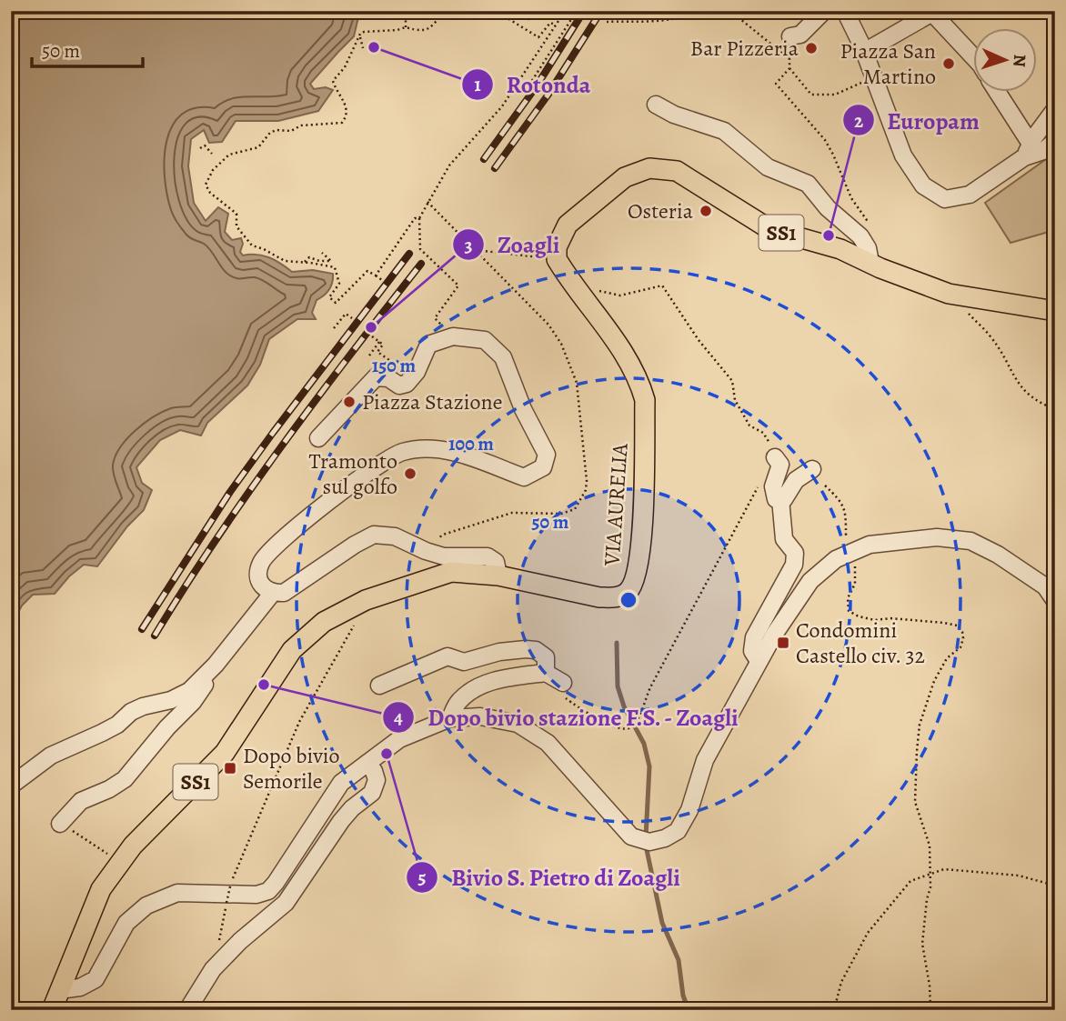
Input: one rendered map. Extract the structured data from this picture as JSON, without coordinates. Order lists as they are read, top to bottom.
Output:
{
  "streets": {
    "main road": ["SS1", "VIA AURELIA"]
  },
  "crossings": [
    ["SS1", "VIA AURELIA"]
  ],
  "places": {
    "other": [
      "Rotonda",
      "Bar Pizzeria",
      "Piazza San Martino",
      "Osteria",
      "Europam",
      "Zoagli",
      "Piazza Stazione",
      "Tramonto sul golfo",
      "Dopo bivio stazione F.S. - Zoagli",
      "Bivio S. Pietro di Zoagli"
    ],
    "transit": ["Condomini Castello civ. 32", "Dopo bivio Semorile"]
  },
  "scale_bar": "50 m",
  "north": "right",
  "rings": ["150 m", "100 m", "50 m"]
}
